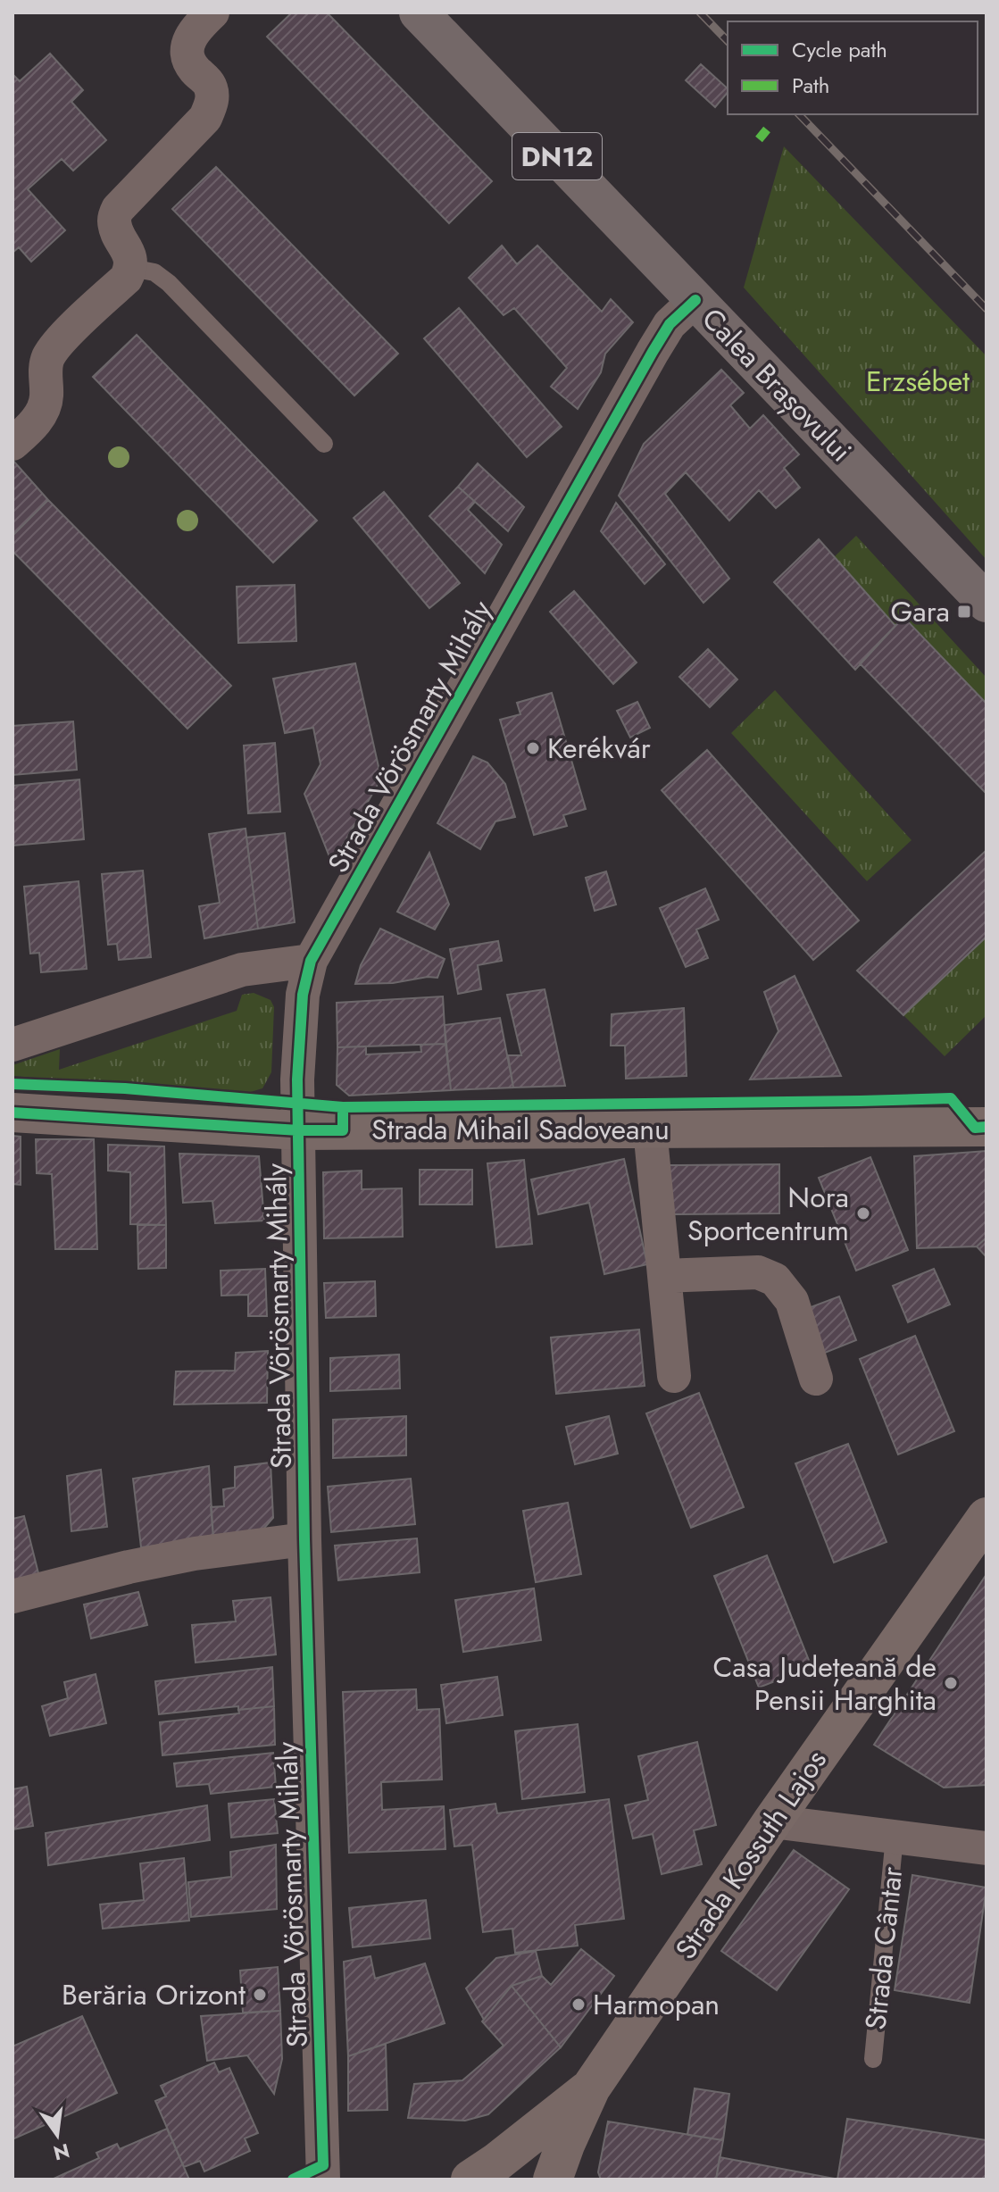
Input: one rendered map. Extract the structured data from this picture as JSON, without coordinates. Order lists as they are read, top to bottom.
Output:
{
  "streets": {
    "main road": ["DN12", "Calea Brașovului"],
    "street": [
      "Strada Vörösmarty Mihály",
      "Strada Mihail Sadoveanu",
      "Strada Kossuth Lajos",
      "Strada Cântar"
    ]
  },
  "crossings": [
    ["Calea Brașovului", "Strada Vörösmarty Mihály"],
    ["Strada Vörösmarty Mihály", "Strada Mihail Sadoveanu"],
    ["Strada Kossuth Lajos", "Strada Cântar"]
  ],
  "parks": ["Erzsébet"],
  "places": {
    "transit": ["Gara"],
    "other": [
      "Kerékvár",
      "Nora Sportcentrum",
      "Casa Județeană de Pensii Harghita",
      "Berăria Orizont",
      "Harmopan"
    ]
  },
  "legend": ["Cycle path", "Path"],
  "north": "bottom"
}
